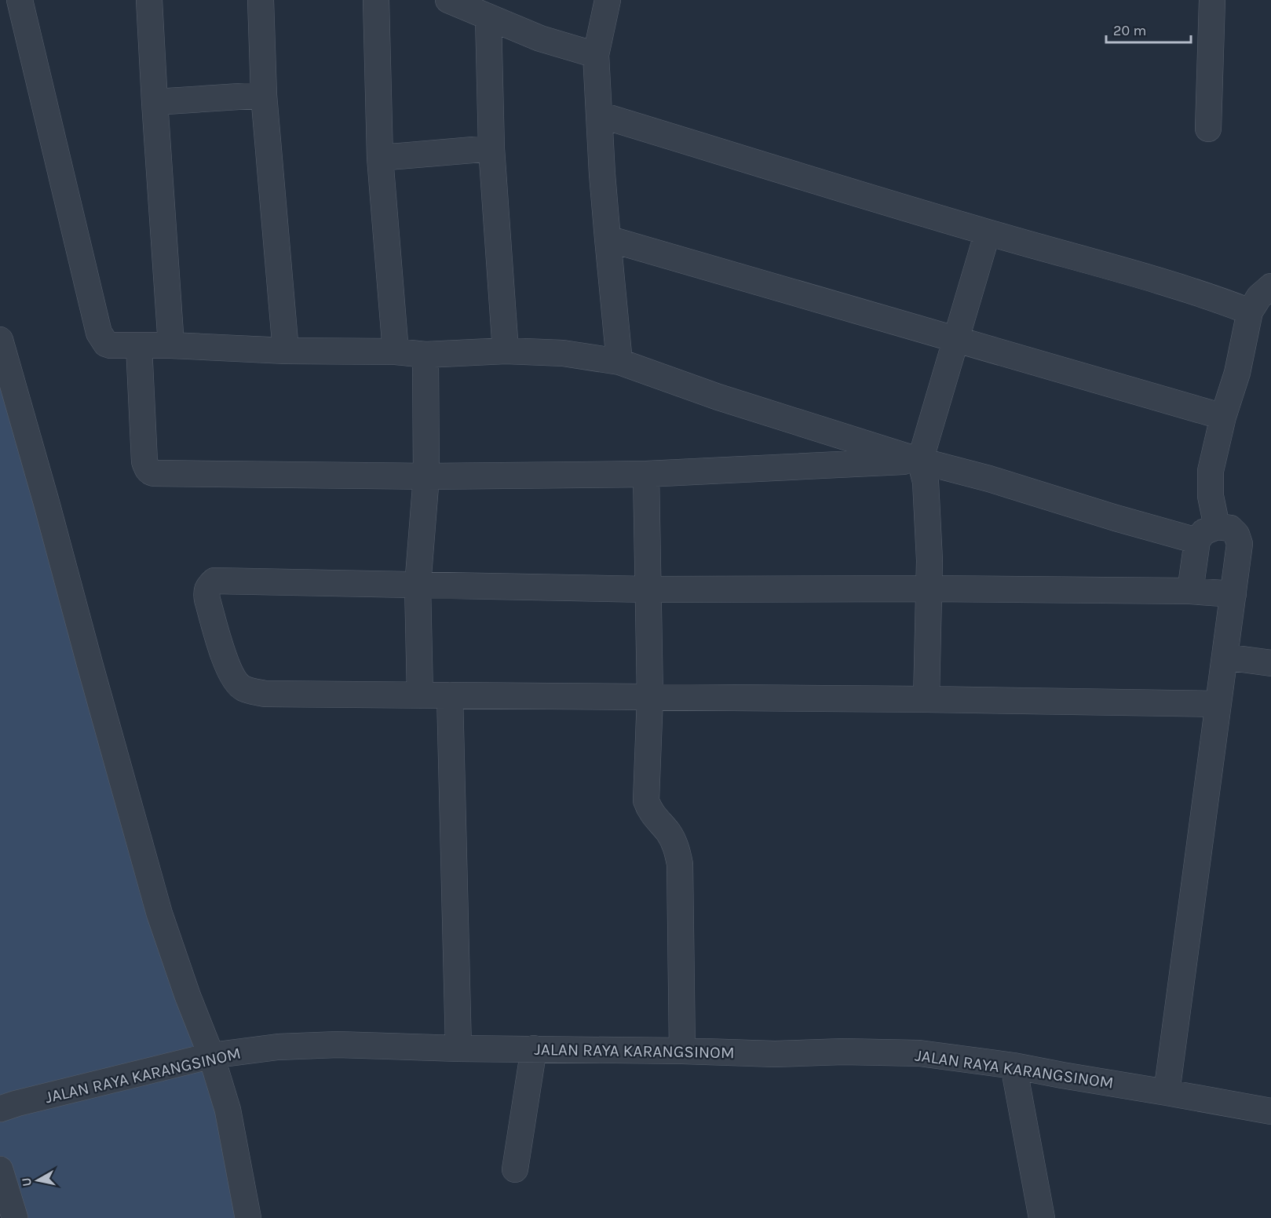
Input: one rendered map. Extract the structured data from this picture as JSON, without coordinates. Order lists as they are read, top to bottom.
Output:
{
  "streets": {
    "street": ["JALAN RAYA KARANGSINOM"]
  },
  "scale_bar": "20 m",
  "north": "left"
}
